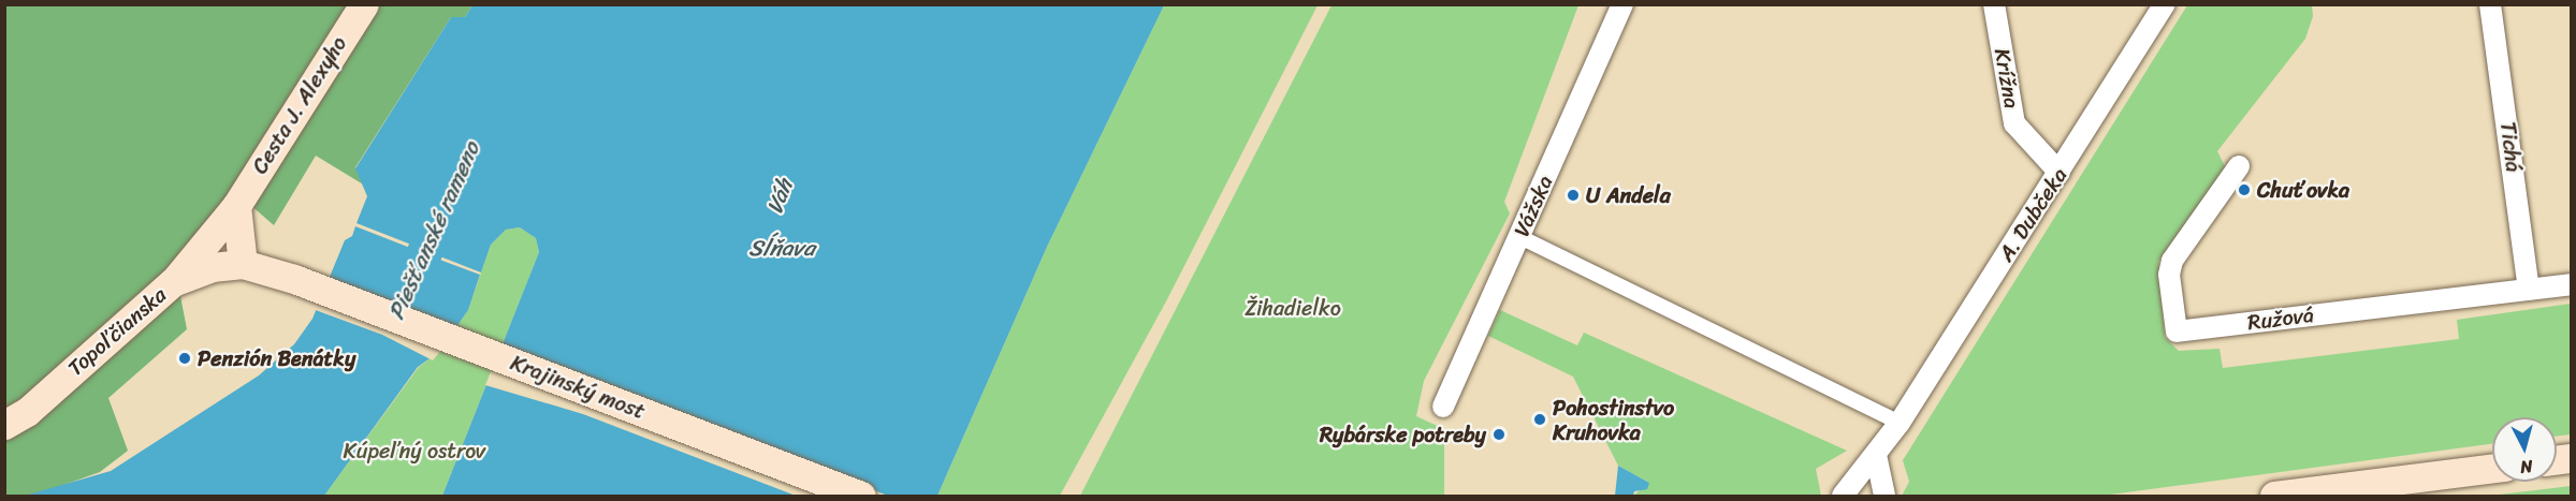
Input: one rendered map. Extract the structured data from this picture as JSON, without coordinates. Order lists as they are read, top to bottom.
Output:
{
  "streets": {
    "main road": ["Cesta J. Alexyho", "Topoľčianska", "Krajinský most"],
    "street": [
      "Krížna",
      "Tichá",
      "Vážska",
      "A. Dubčeka",
      "Ružová"
    ]
  },
  "crossings": [
    ["Krížna", "A. Dubčeka"],
    ["Cesta J. Alexyho", "Topoľčianska"],
    ["Tichá", "Ružová"],
    ["Topoľčianska", "Krajinský most"]
  ],
  "water": ["Váh", "Piešťanské rameno", "Sĺňava"],
  "parks": ["Žihadielko", "Kúpeľný ostrov"],
  "places": [
    "Chuťovka",
    "U Andela",
    "Penzión Benátky",
    "Pohostinstvo Kruhovka",
    "Rybárske potreby"
  ],
  "north": "bottom"
}
